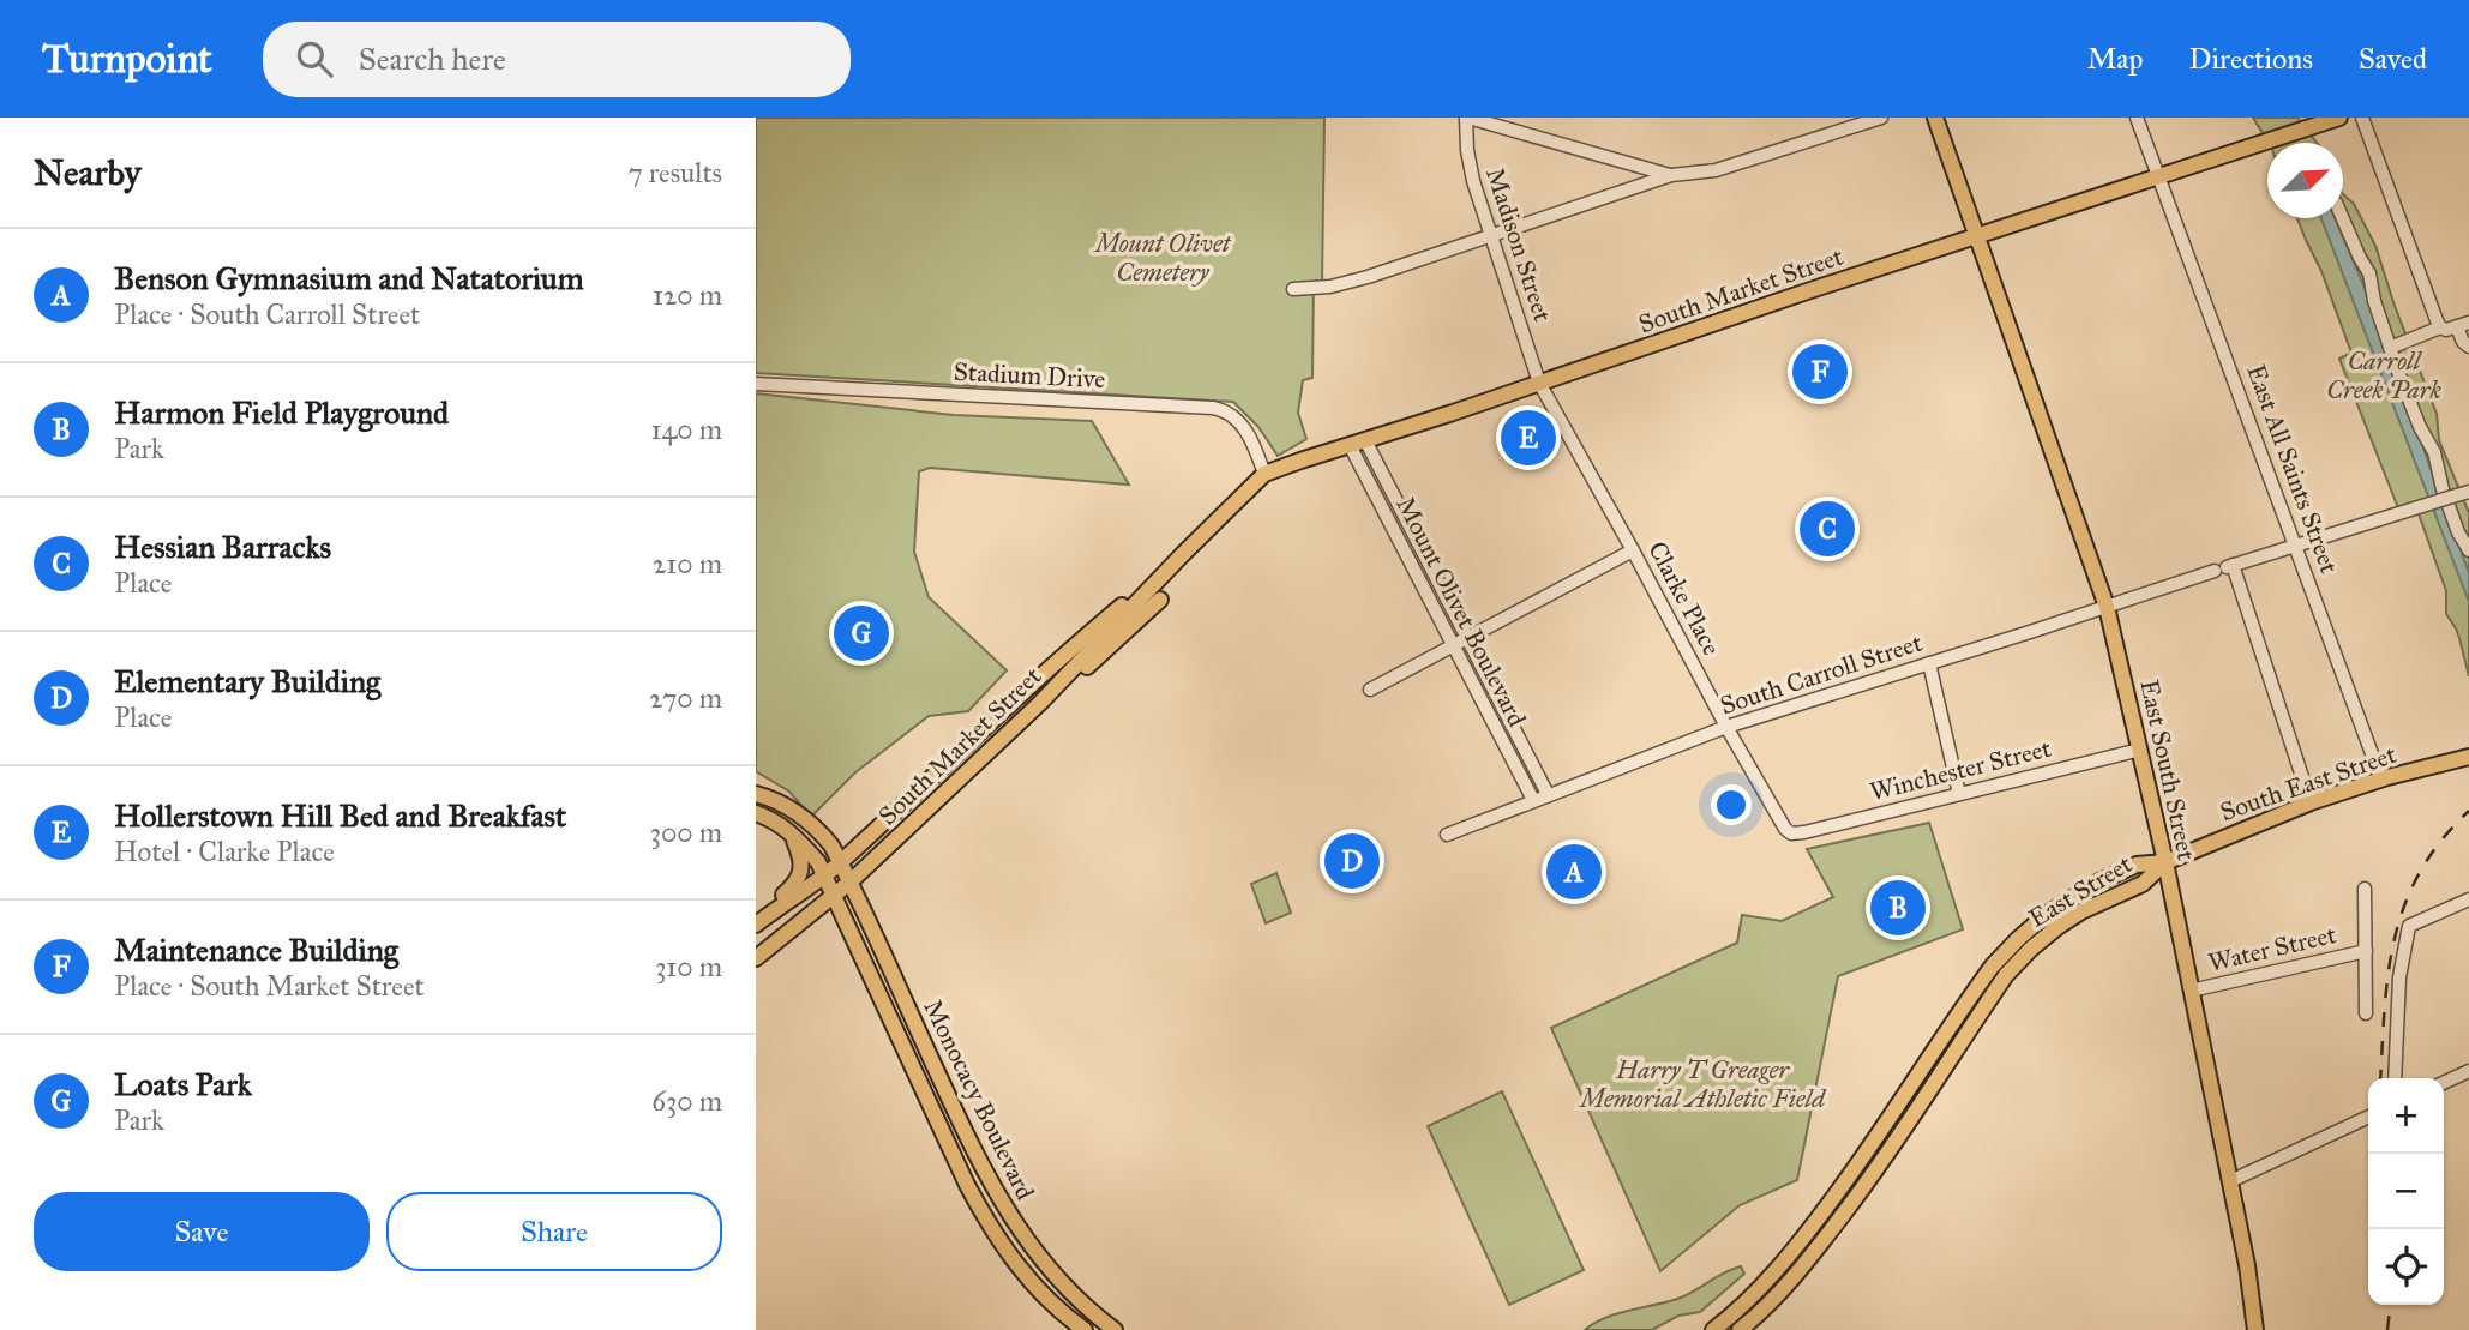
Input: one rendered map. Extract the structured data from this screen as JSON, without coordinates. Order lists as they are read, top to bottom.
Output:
{
  "streets": {
    "main road": [
      "South Market Street",
      "East South Street",
      "South East Street",
      "East Street",
      "Monocacy Boulevard"
    ],
    "street": [
      "Madison Street",
      "Stadium Drive",
      "East All Saints Street",
      "Clarke Place",
      "Mount Olivet Boulevard",
      "South Carroll Street",
      "Winchester Street",
      "Water Street"
    ]
  },
  "crossings": [
    ["Madison Street", "South Market Street"],
    ["Madison Street", "Clarke Place"],
    ["South Market Street", "Stadium Drive"],
    ["South Market Street", "East All Saints Street"],
    ["South Market Street", "Clarke Place"],
    ["South Market Street", "Mount Olivet Boulevard"],
    ["South Market Street", "East South Street"],
    ["South Market Street", "Monocacy Boulevard"],
    ["East All Saints Street", "South Carroll Street"],
    ["East All Saints Street", "South East Street"],
    ["Clarke Place", "South Carroll Street"],
    ["Clarke Place", "Winchester Street"],
    ["Mount Olivet Boulevard", "South Carroll Street"],
    ["South Carroll Street", "East South Street"],
    ["Winchester Street", "East South Street"],
    ["East South Street", "South East Street"],
    ["East South Street", "East Street"],
    ["East South Street", "Water Street"],
    ["South East Street", "East Street"]
  ],
  "parks": ["Mount Olivet Cemetery", "Carroll Creek Park", "Harry T Greager Memorial Athletic Field"],
  "north": "top right",
  "page": {
    "header": "Turnpoint",
    "search": "Search here",
    "nav": ["Map", "Directions", "Saved"],
    "heading": ["Nearby", "7 results"],
    "list": [
      {
        "mark": "A",
        "name": "Benson Gymnasium and Natatorium",
        "note": "Place · South Carroll Street",
        "value": "120 m"
      },
      {
        "mark": "B",
        "name": "Harmon Field Playground",
        "note": "Park",
        "value": "140 m"
      },
      {
        "mark": "C",
        "name": "Hessian Barracks",
        "note": "Place",
        "value": "210 m"
      },
      {
        "mark": "D",
        "name": "Elementary Building",
        "note": "Place",
        "value": "270 m"
      },
      {
        "mark": "E",
        "name": "Hollerstown Hill Bed and Breakfast",
        "note": "Hotel · Clarke Place",
        "value": "300 m"
      },
      {
        "mark": "F",
        "name": "Maintenance Building",
        "note": "Place · South Market Street",
        "value": "310 m"
      },
      {
        "mark": "G",
        "name": "Loats Park",
        "note": "Park",
        "value": "630 m"
      }
    ],
    "pins": [
      "F",
      "E",
      "C",
      "G",
      "D",
      "A",
      "B"
    ],
    "map_buttons": ["+", "−"],
    "buttons": ["Save", "Share"]
  }
}
